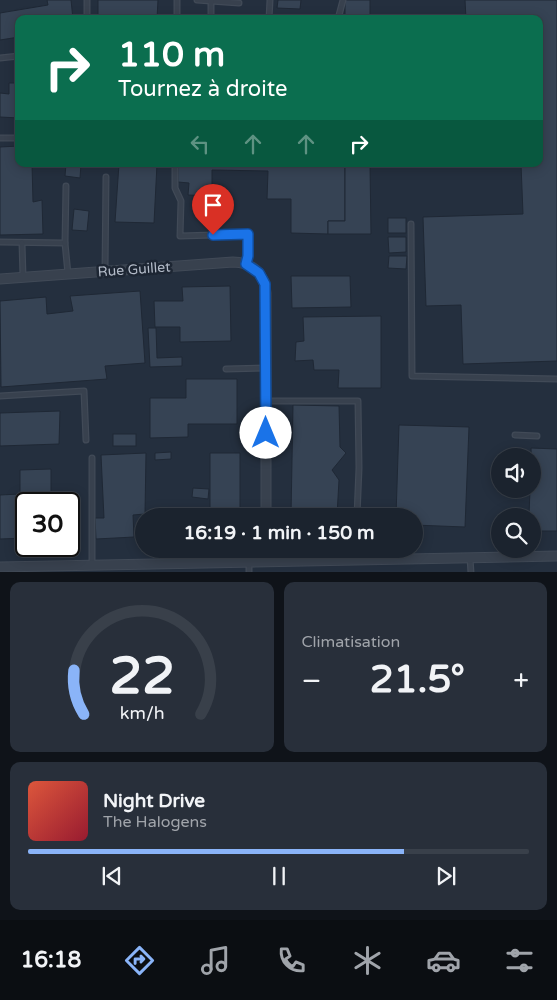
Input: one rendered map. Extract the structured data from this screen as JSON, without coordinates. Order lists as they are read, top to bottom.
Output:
{
  "streets": {
    "street": ["Rue Guillet"]
  },
  "page": {
    "turn": ["110 m", "Tournez à droite"],
    "limit": "30",
    "trip": "16:19 · 1 min · 150 m",
    "tile": "Climatisation",
    "heat": ["−", "21.5°", "+"],
    "song": ["Night Drive", "The Halogens"],
    "tabs": "16:18",
    "gauge": ["22", "km/h"]
  }
}
